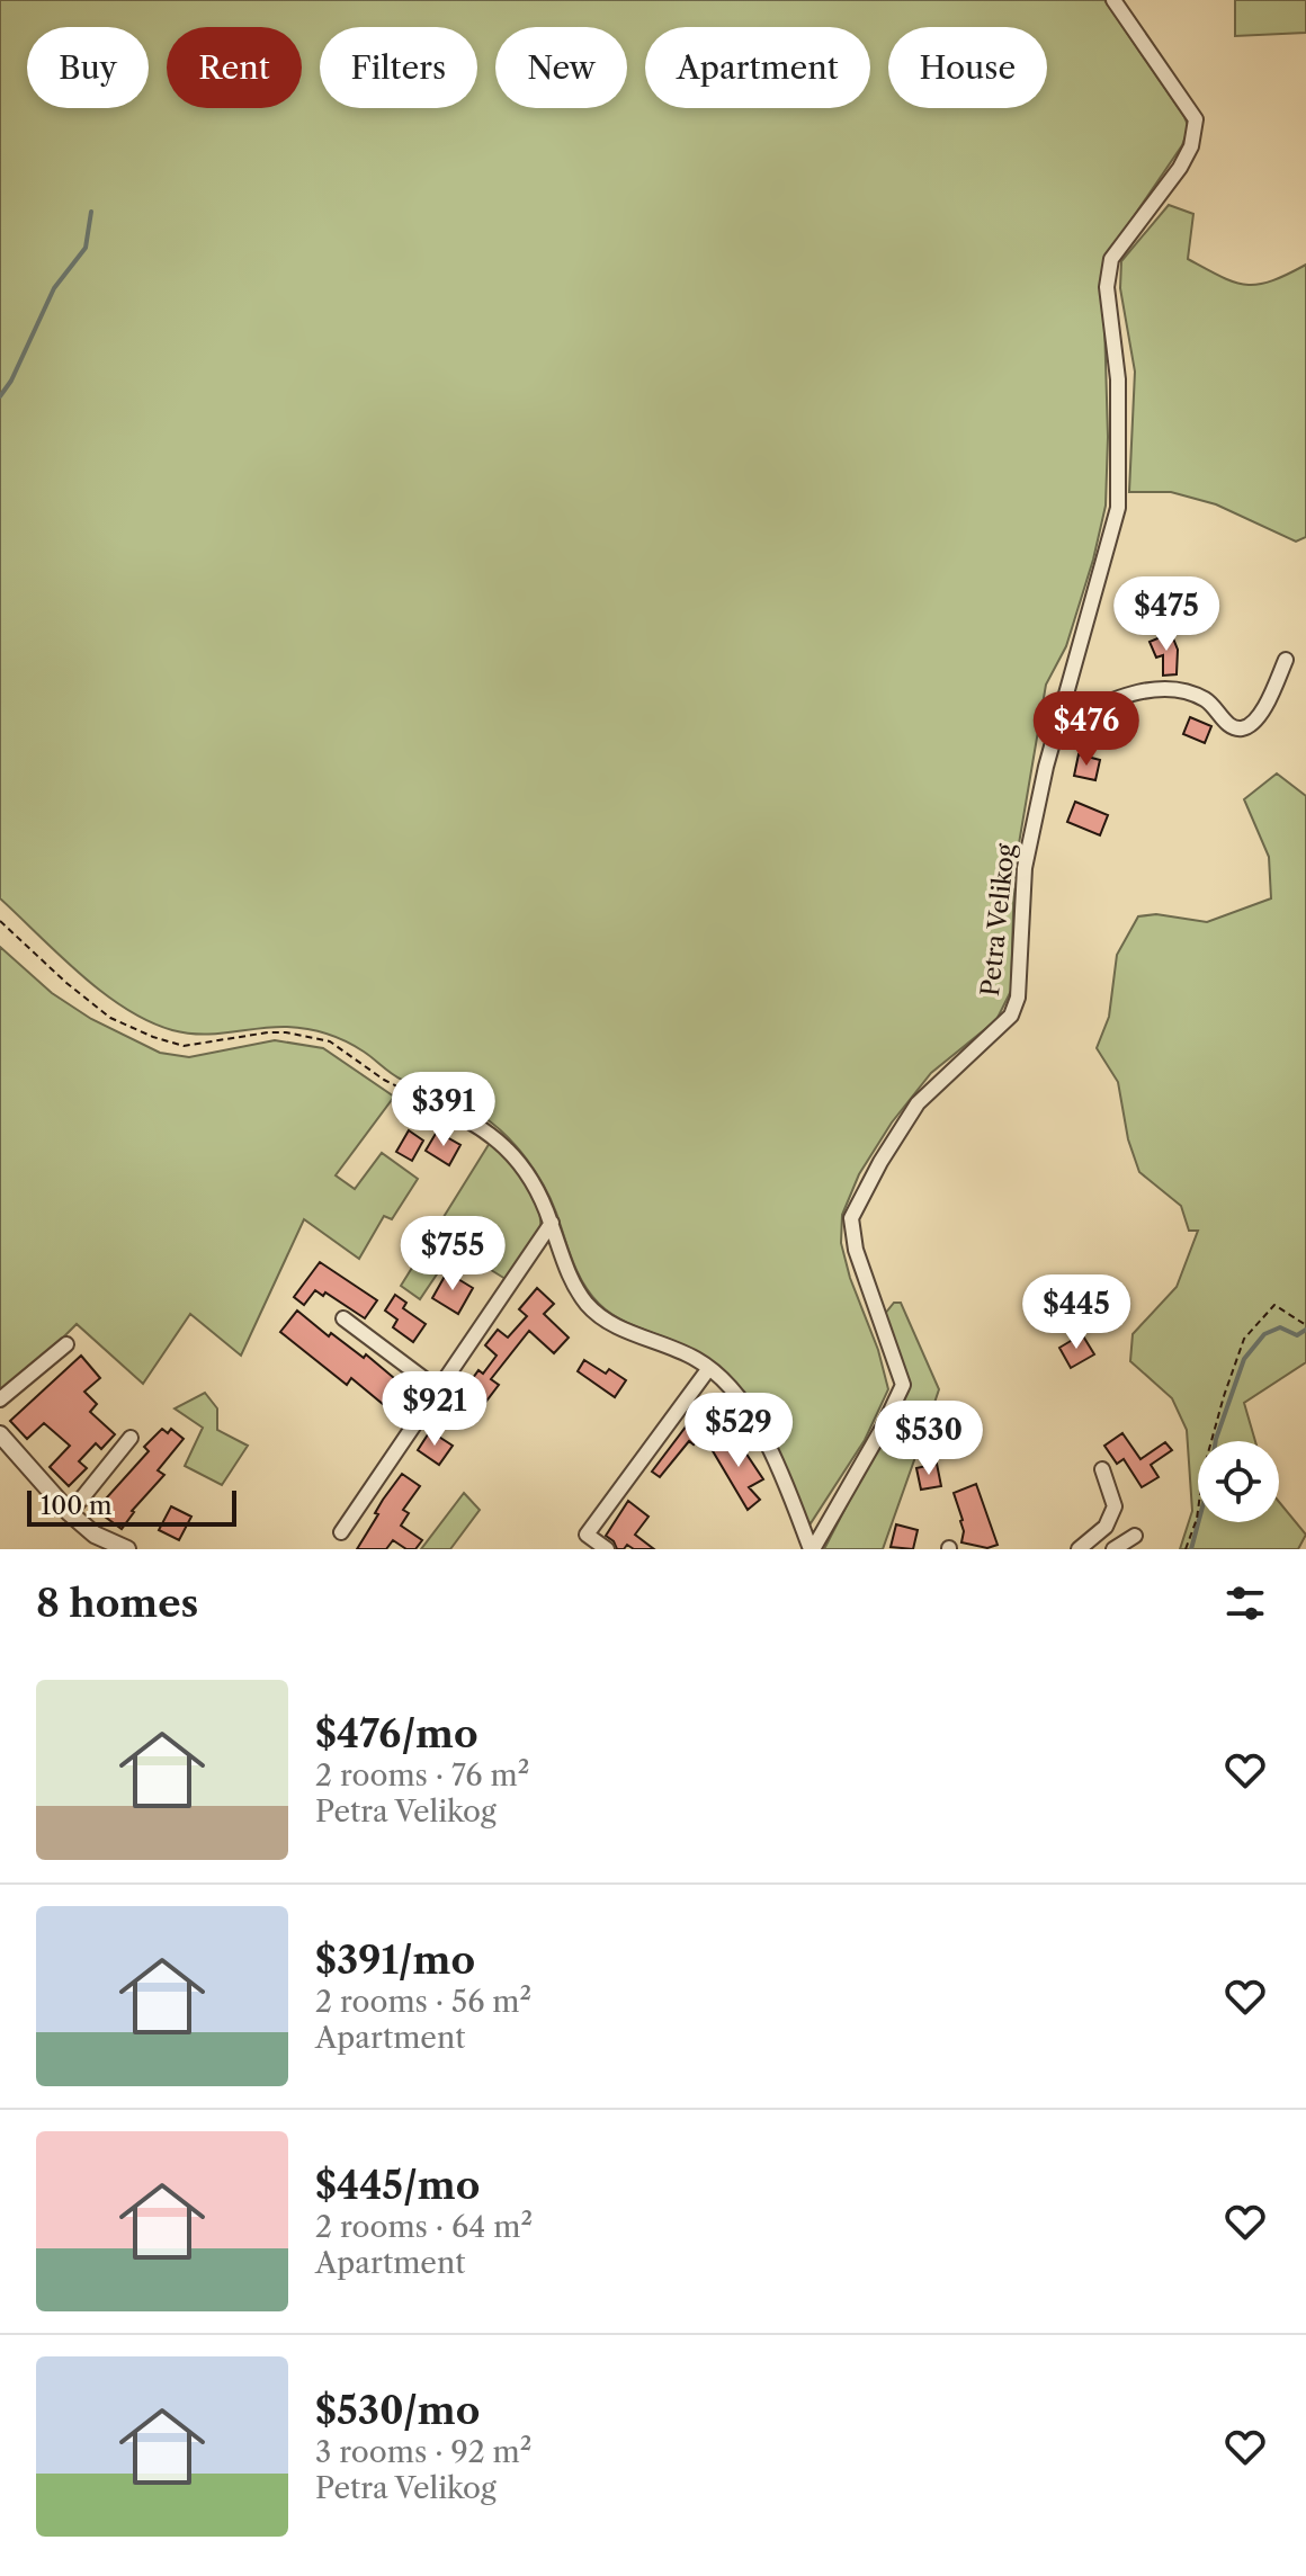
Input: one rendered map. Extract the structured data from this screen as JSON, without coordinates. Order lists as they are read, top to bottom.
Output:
{
  "streets": {
    "street": ["Petra Velikog"]
  },
  "scale_bar": "100 m",
  "page": {
    "chip": [
      "Buy",
      "Rent",
      "Filters",
      "New",
      "Apartment",
      "House"
    ],
    "price": [
      "$475",
      "$476",
      "$391",
      "$755",
      "$445",
      "$921",
      "$529",
      "$530"
    ],
    "scale": "100 m",
    "heading": "8 homes",
    "list": [
      {
        "name": "$476/mo",
        "note": "2 rooms · 76 m² · Petra Velikog"
      },
      {
        "name": "$391/mo",
        "note": "2 rooms · 56 m² · Apartment"
      },
      {
        "name": "$445/mo",
        "note": "2 rooms · 64 m² · Apartment"
      },
      {
        "name": "$530/mo",
        "note": "3 rooms · 92 m² · Petra Velikog"
      }
    ]
  }
}
